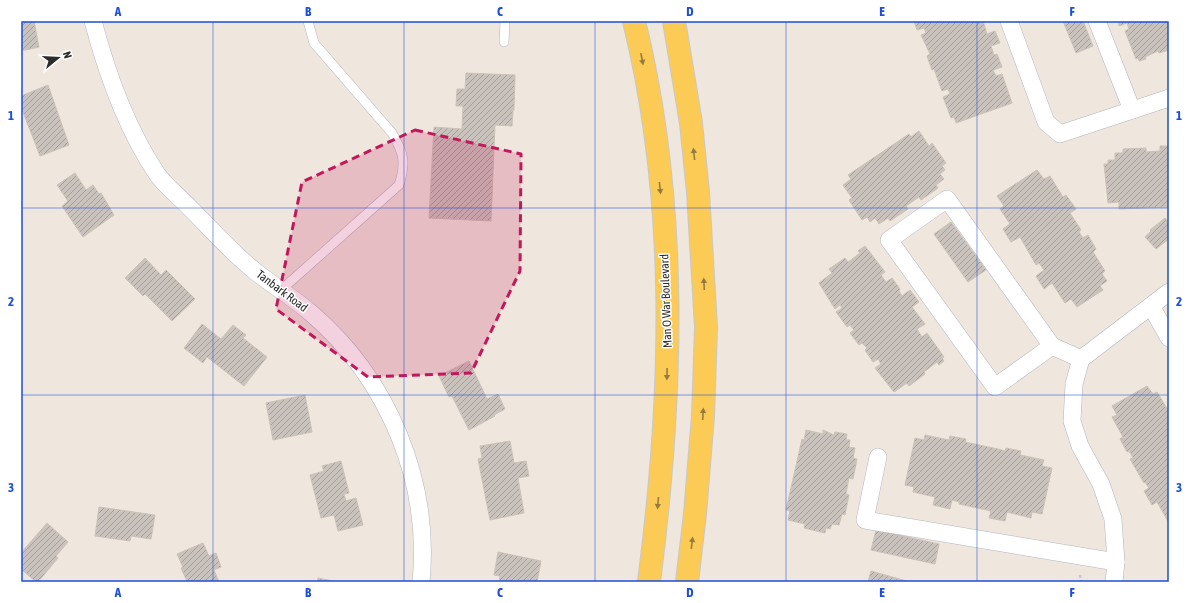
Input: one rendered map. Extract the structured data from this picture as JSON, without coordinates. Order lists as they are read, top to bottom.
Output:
{
  "streets": {
    "main road": ["Man O War Boulevard"],
    "street": ["Tanbark Road"]
  },
  "north": "right",
  "grid": {
    "columns": [
      "A",
      "B",
      "C",
      "D",
      "E",
      "F"
    ],
    "rows": ["1", "2", "3"]
  }
}
